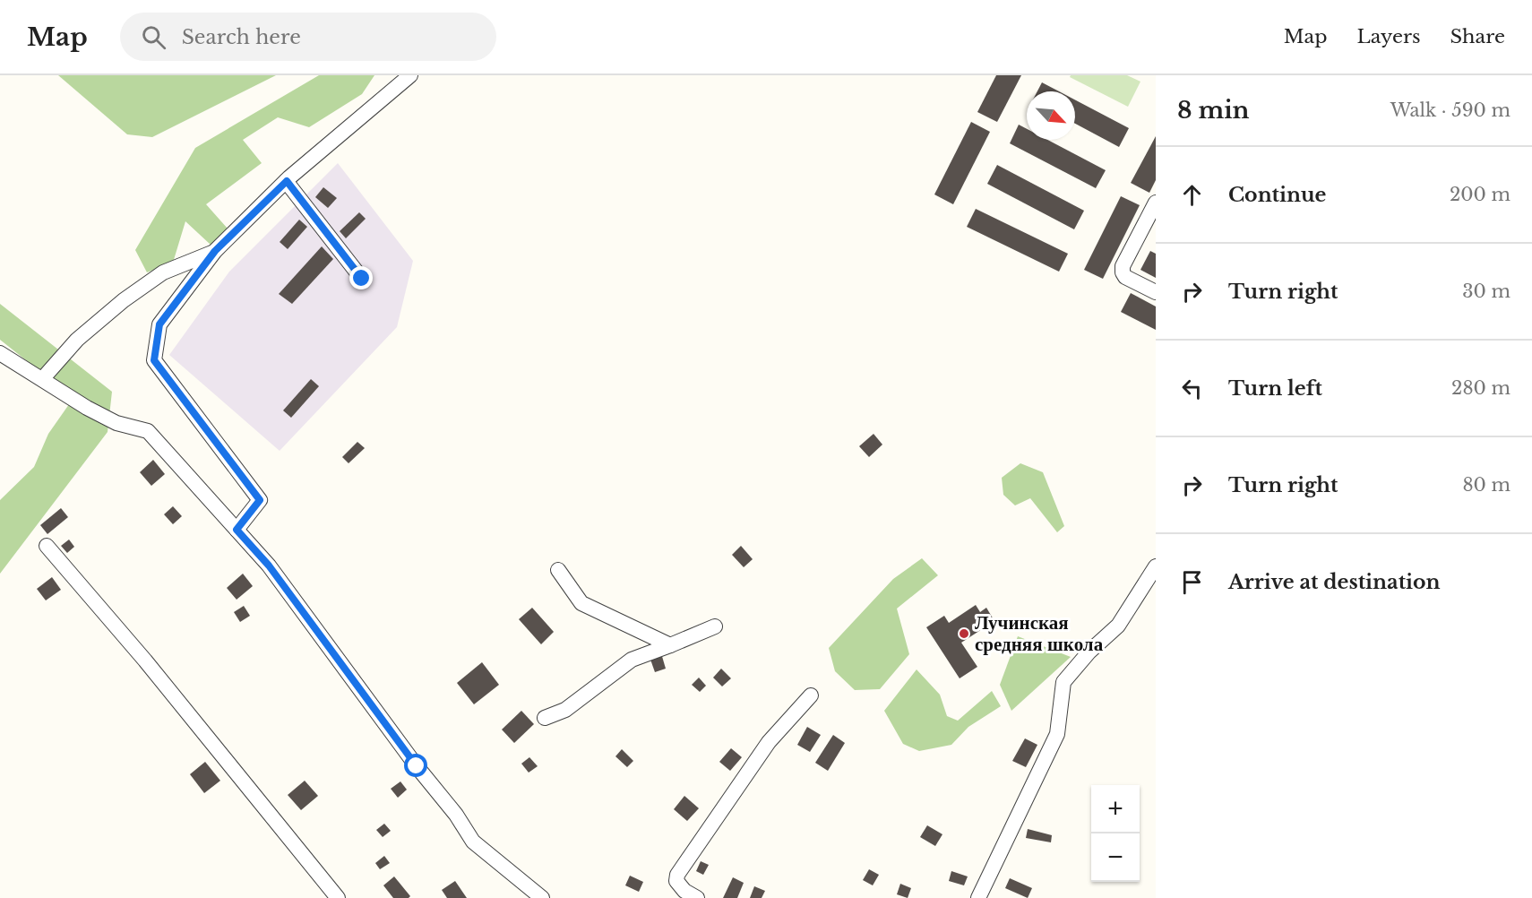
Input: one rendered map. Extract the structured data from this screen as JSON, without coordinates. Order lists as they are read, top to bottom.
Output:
{
  "places": ["Лучинская средняя школа"],
  "north": "bottom right",
  "page": {
    "header": "Map",
    "search": "Search here",
    "nav": ["Map", "Layers", "Share"],
    "heading": ["8 min", "Walk · 590 m"],
    "list": [
      ["Continue", "200 m"],
      ["Turn right", "30 m"],
      ["Turn left", "280 m"],
      ["Turn right", "80 m"],
      "Arrive at destination"
    ],
    "map_buttons": ["+", "−"]
  }
}
